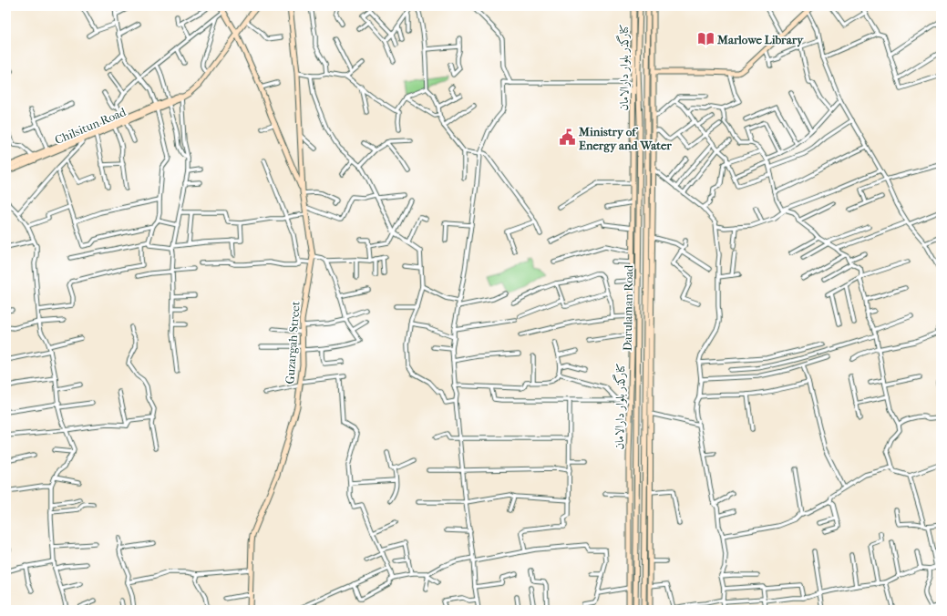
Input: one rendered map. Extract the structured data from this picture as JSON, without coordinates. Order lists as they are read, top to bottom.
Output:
{
  "streets": {
    "street": [
      "کنارگذر بلوار دارالامان",
      "Chilsitun Road",
      "Darulaman Road",
      "Guzargah Street"
    ]
  },
  "places": {
    "library": ["Marlowe Library"],
    "public building": ["Ministry of Energy and Water"]
  }
}
